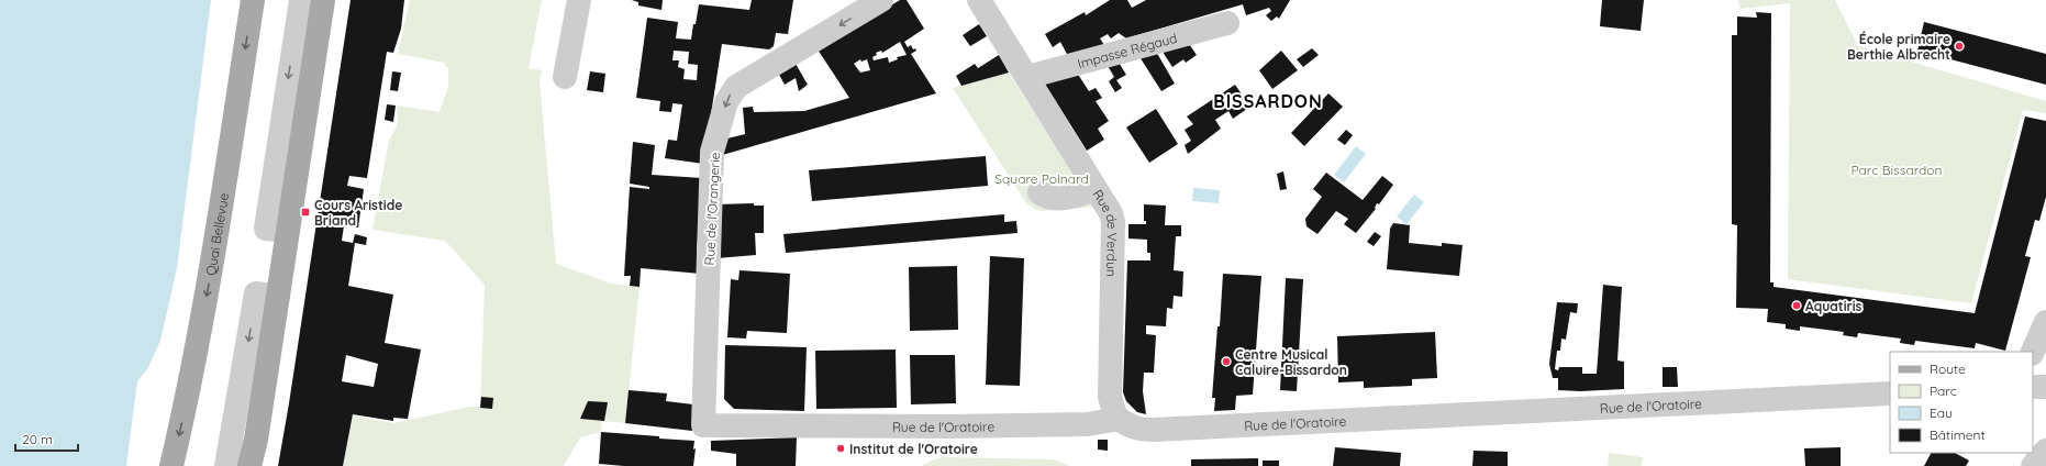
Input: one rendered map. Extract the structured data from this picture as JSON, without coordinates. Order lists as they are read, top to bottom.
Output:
{
  "streets": {
    "main road": ["Quai Bellevue"],
    "street": [
      "Impasse Régaud",
      "Rue de l'Orangerie",
      "Rue de Verdun",
      "Rue de l'Oratoire"
    ]
  },
  "crossings": [
    ["Impasse Régaud", "Rue de Verdun"],
    ["Rue de l'Orangerie", "Rue de l'Oratoire"],
    ["Rue de Verdun", "Rue de l'Oratoire"]
  ],
  "one_way": ["Rue de l'Orangerie"],
  "districts": ["BISSARDON"],
  "parks": ["Parc Bissardon", "Square Polnard"],
  "places": {
    "other": [
      "École primaire Berthie Albrecht",
      "Aquatiris",
      "Centre Musical Caluire-Bissardon",
      "Institut de l'Oratoire"
    ],
    "transit": ["Cours Aristide Briand"]
  },
  "legend": [
    "Route",
    "Parc",
    "Eau",
    "Bâtiment"
  ],
  "scale_bar": "20 m"
}
